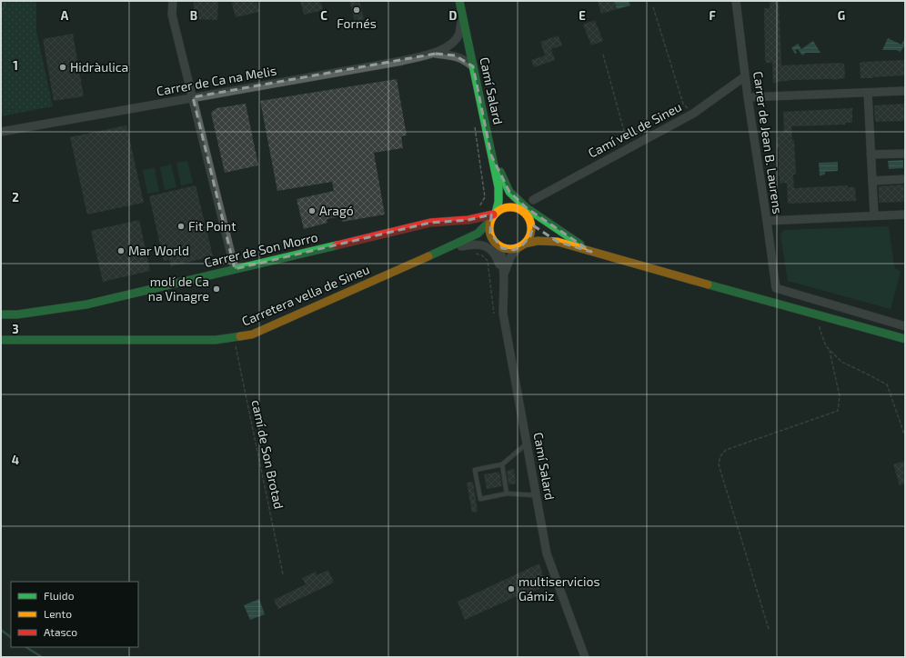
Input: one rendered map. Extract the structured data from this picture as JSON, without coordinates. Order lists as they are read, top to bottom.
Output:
{
  "streets": {
    "main road": ["Camí Salard", "Carrer de Son Morro", "Carretera vella de Sineu"],
    "street": ["Carrer de Ca na Melis", "Camí vell de Sineu", "Carrer de Jean B. Laurens"],
    "path": ["camí de Son Brotad"]
  },
  "crossings": [
    ["Carrer de Ca na Melis", "Camí Salard"],
    ["Camí Salard", "Carrer de Son Morro"],
    ["Camí Salard", "Carretera vella de Sineu"],
    ["Camí vell de Sineu", "Carrer de Jean B. Laurens"],
    ["Carrer de Son Morro", "Carretera vella de Sineu"],
    ["Carretera vella de Sineu", "camí de Son Brotad"]
  ],
  "places": [
    "Fornés",
    "Hidràulica",
    "Aragó",
    "Fit Point",
    "Mar World",
    "molí de Ca na Vinagre",
    "multiservicios Gámiz"
  ],
  "legend": ["Fluido", "Lento", "Atasco"],
  "grid": {
    "columns": [
      "A",
      "B",
      "C",
      "D",
      "E",
      "F",
      "G"
    ],
    "rows": [
      "1",
      "2",
      "3",
      "4"
    ]
  }
}
